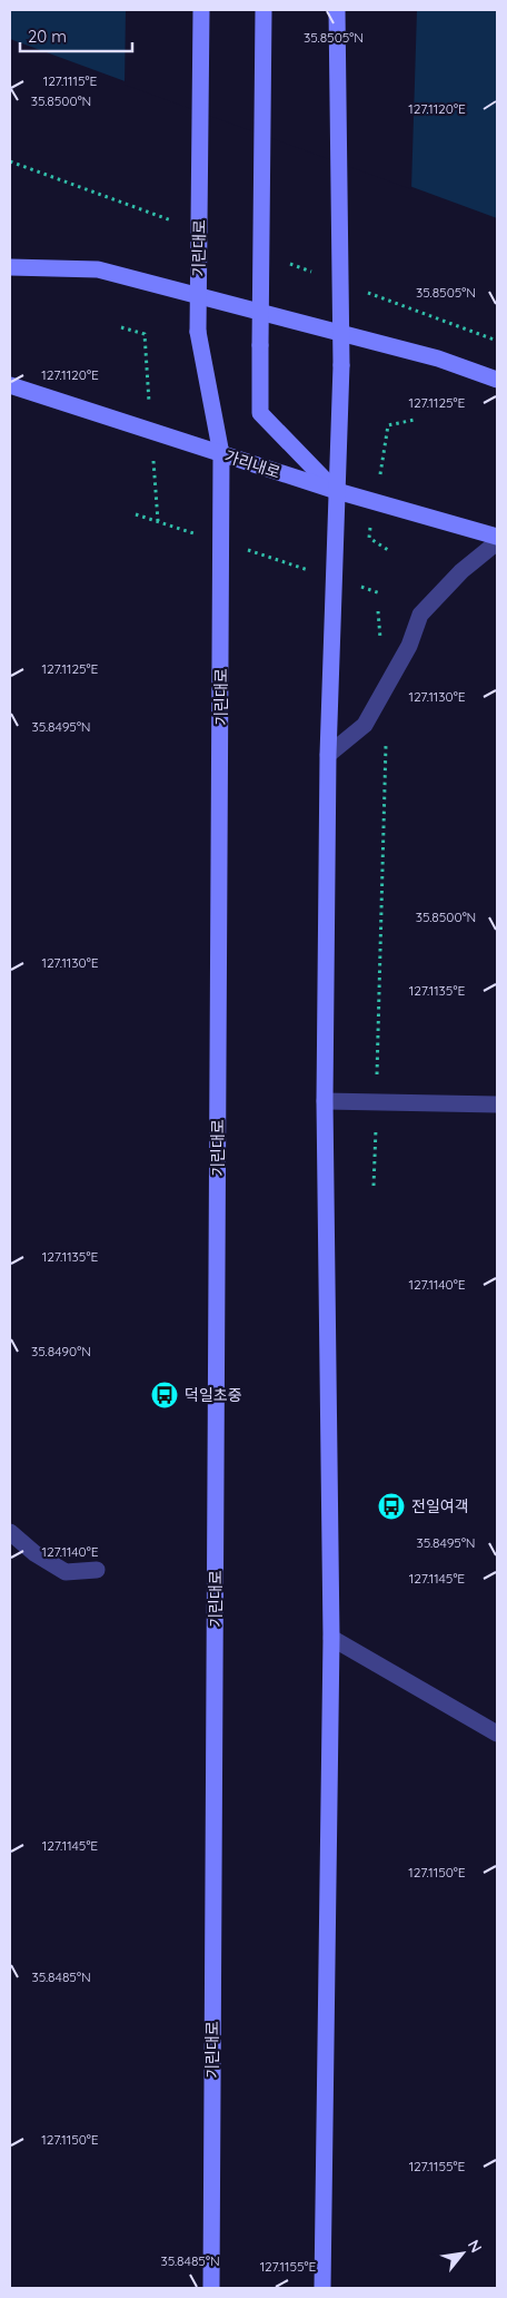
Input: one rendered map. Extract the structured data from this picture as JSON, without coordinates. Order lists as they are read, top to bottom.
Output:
{
  "streets": {
    "street": ["기린대로", "가리내로"]
  },
  "crossings": [
    ["기린대로", "가리내로"]
  ],
  "places": {
    "bus stop": ["덕일초중", "전일여객"]
  },
  "scale_bar": "20 m",
  "north": "top right",
  "coordinates": [
    "35.8505°N",
    "127.1115°E",
    "35.8500°N",
    "127.1120°E",
    "127.1125°E",
    "127.1130°E",
    "35.8495°N",
    "127.1135°E",
    "127.1140°E",
    "35.8490°N",
    "127.1145°E",
    "127.1150°E",
    "35.8485°N",
    "127.1155°E"
  ]
}
